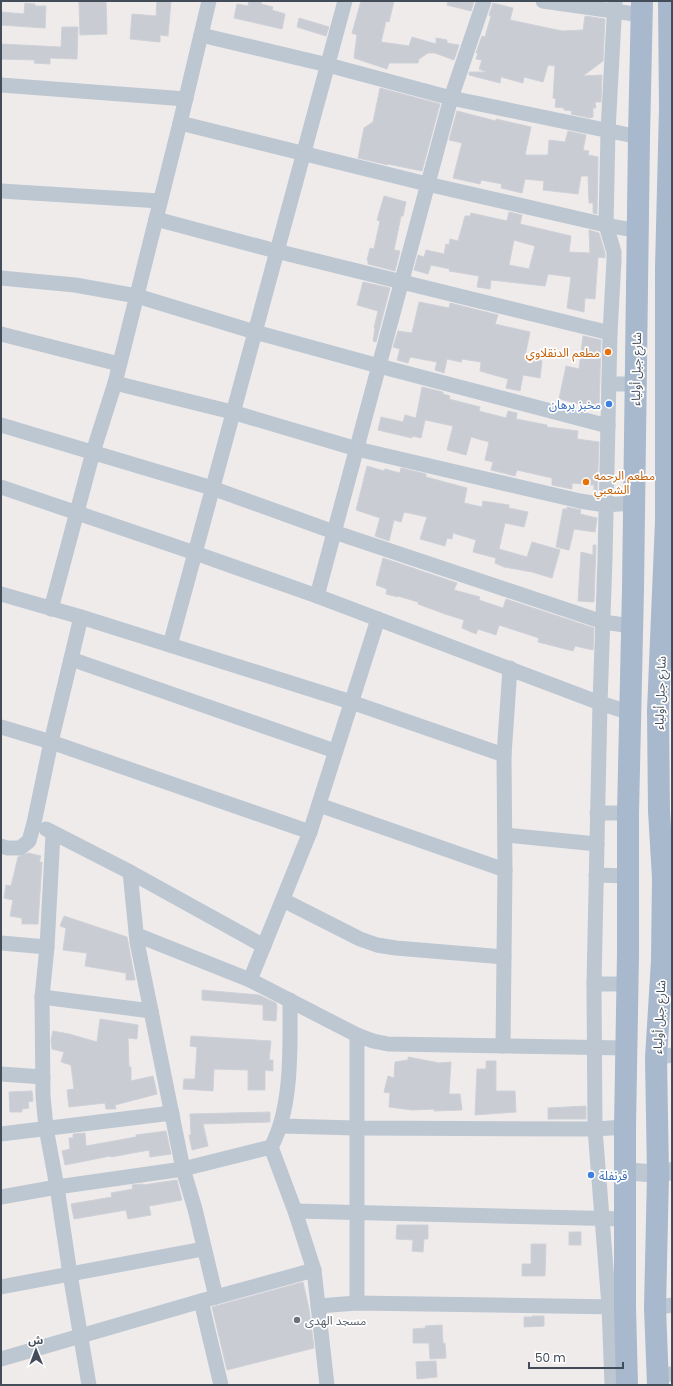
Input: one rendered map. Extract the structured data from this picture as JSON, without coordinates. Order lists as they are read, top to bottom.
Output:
{
  "streets": {
    "main road": ["شارع جبل أولياء"]
  },
  "places": [
    "مطعم الدنقلاوي",
    "مخبز برهان",
    "مطعم الرحمه الشعبي",
    "قرنفلة",
    "مسجد الهدى"
  ],
  "scale_bar": "50 m",
  "north": "top"
}
